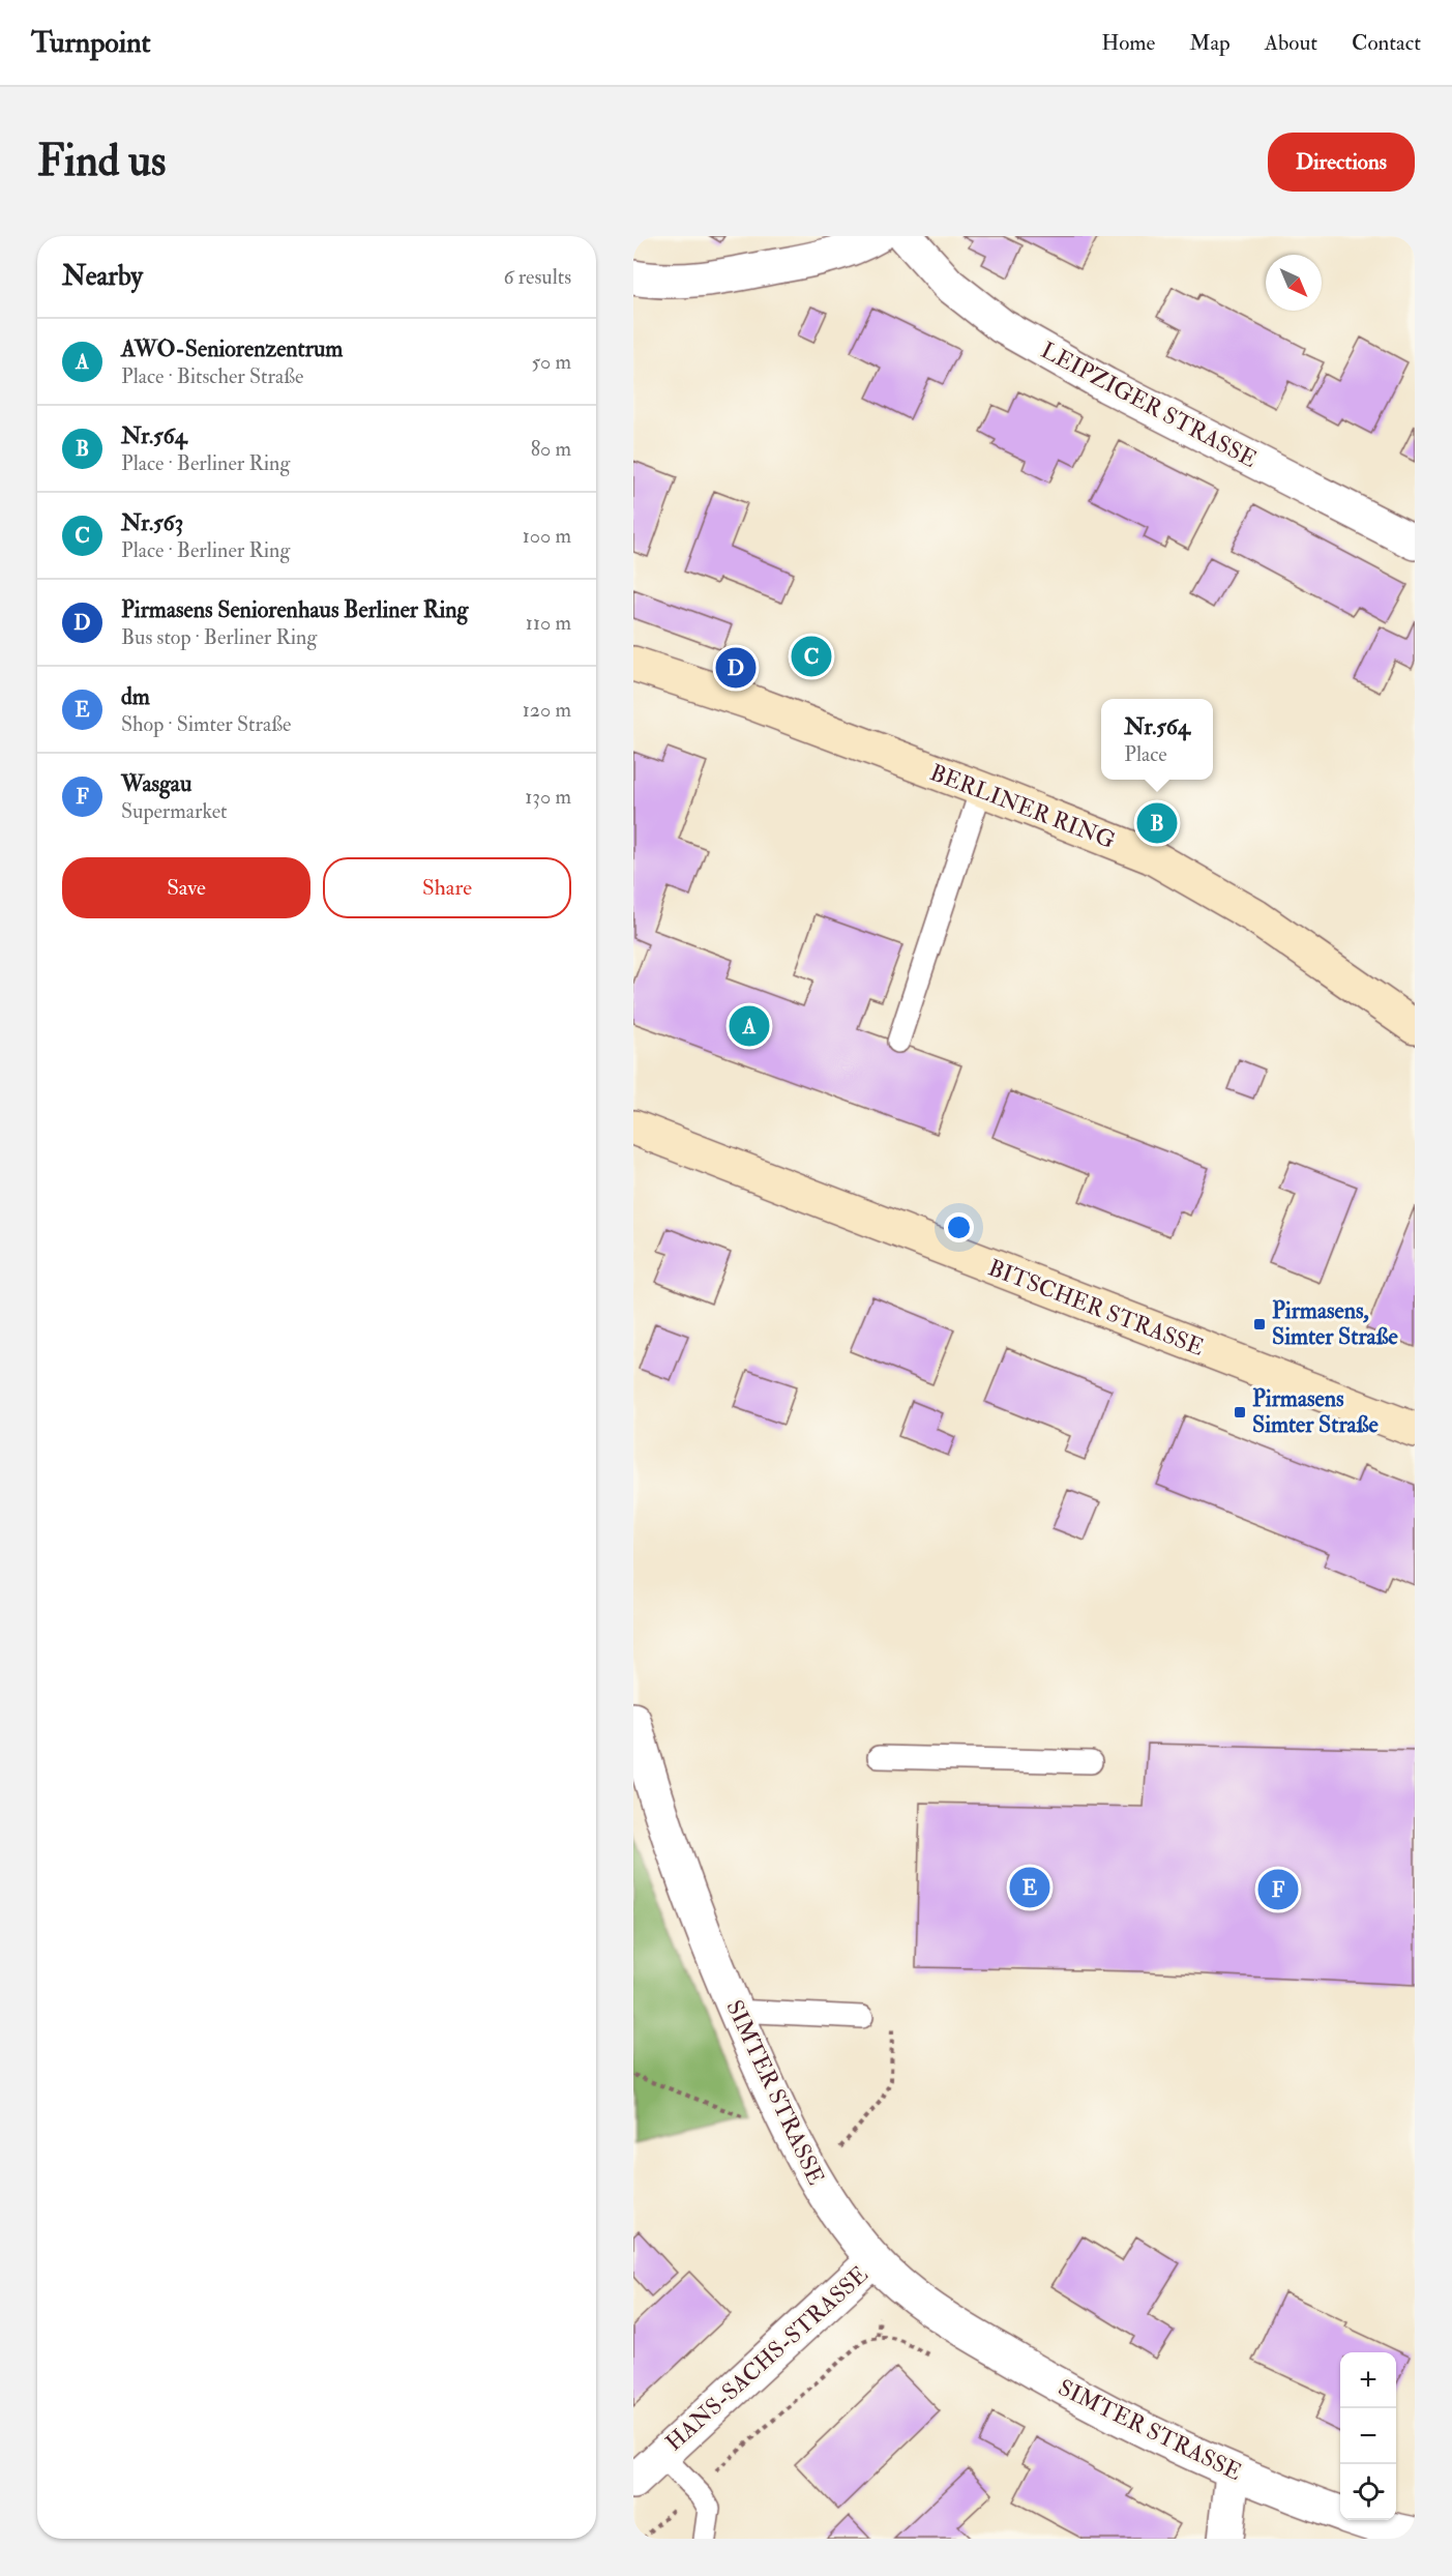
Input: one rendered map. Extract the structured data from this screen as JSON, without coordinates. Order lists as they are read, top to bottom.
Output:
{
  "streets": {
    "street": [
      "LEIPZIGER STRASSE",
      "BERLINER RING",
      "BITSCHER STRASSE",
      "SIMTER STRASSE",
      "HANS-SACHS-STRASSE"
    ]
  },
  "crossings": [
    ["SIMTER STRASSE", "HANS-SACHS-STRASSE"]
  ],
  "places": {
    "transit": ["Pirmasens, Simter Straße", "Pirmasens Simter Straße"]
  },
  "north": "bottom right",
  "page": {
    "header": "Turnpoint",
    "nav": [
      "Home",
      "Map",
      "About",
      "Contact"
    ],
    "buttons": [
      "Directions",
      ["Save", "Share"]
    ],
    "title": "Find us",
    "heading": ["Nearby", "6 results"],
    "list": [
      {
        "mark": "A",
        "name": "AWO-Seniorenzentrum",
        "note": "Place · Bitscher Straße",
        "value": "50 m"
      },
      {
        "mark": "B",
        "name": "Nr.564",
        "note": "Place · Berliner Ring",
        "value": "80 m"
      },
      {
        "mark": "C",
        "name": "Nr.563",
        "note": "Place · Berliner Ring",
        "value": "100 m"
      },
      {
        "mark": "D",
        "name": "Pirmasens Seniorenhaus Berliner Ring",
        "note": "Bus stop · Berliner Ring",
        "value": "110 m"
      },
      {
        "mark": "E",
        "name": "dm",
        "note": "Shop · Simter Straße",
        "value": "120 m"
      },
      {
        "mark": "F",
        "name": "Wasgau",
        "note": "Supermarket",
        "value": "130 m"
      }
    ],
    "pins": [
      "C",
      "D",
      "B",
      "A",
      "E",
      "F"
    ],
    "popup": ["Nr.564", "Place"],
    "map_buttons": ["+", "−"]
  }
}
